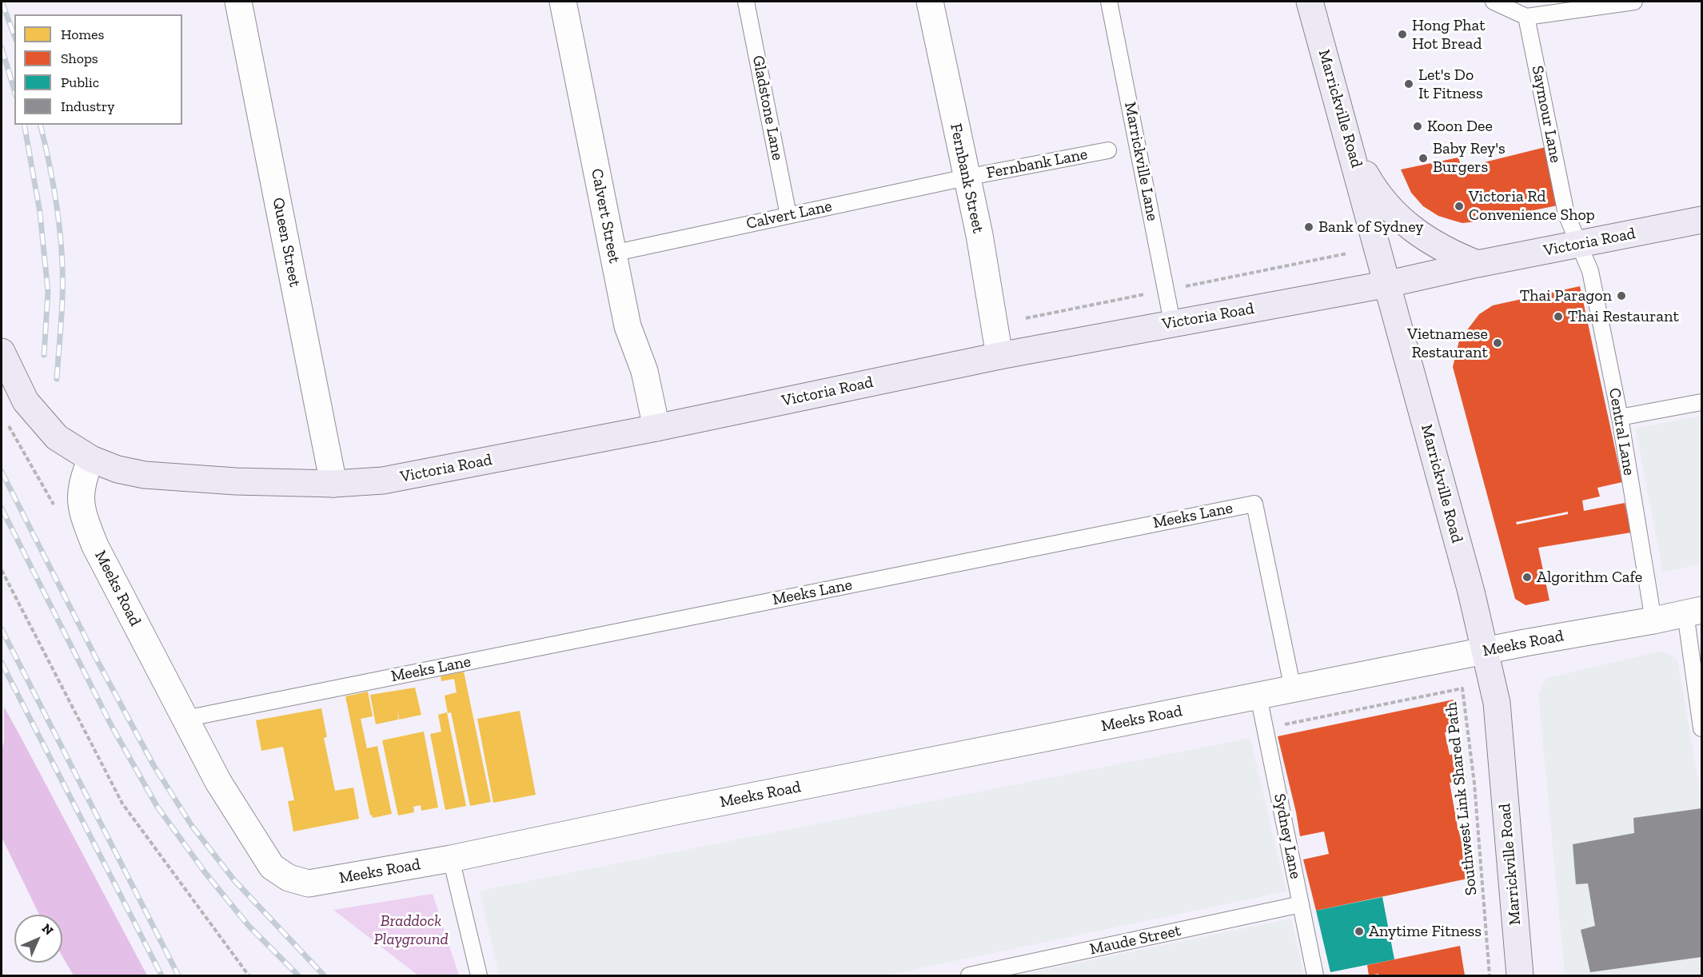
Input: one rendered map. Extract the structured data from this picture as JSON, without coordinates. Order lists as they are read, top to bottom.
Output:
{
  "streets": {
    "main road": ["Marrickville Road", "Victoria Road"],
    "street": [
      "Fernbank Street",
      "Calvert Street",
      "Queen Street",
      "Meeks Road"
    ],
    "lane": [
      "Gladstone Lane",
      "Saymour Lane",
      "Marrickville Lane",
      "Fernbank Lane",
      "Calvert Lane",
      "Central Lane",
      "Meeks Lane",
      "Sydney Lane",
      "Maude Street"
    ],
    "path": ["Southwest Link Shared Path"]
  },
  "crossings": [
    ["Gladstone Lane", "Calvert Lane"],
    ["Marrickville Road", "Victoria Road"],
    ["Marrickville Road", "Meeks Road"],
    ["Saymour Lane", "Victoria Road"],
    ["Saymour Lane", "Central Lane"],
    ["Marrickville Lane", "Victoria Road"],
    ["Fernbank Lane", "Fernbank Street"],
    ["Fernbank Lane", "Calvert Lane"],
    ["Fernbank Street", "Calvert Lane"],
    ["Fernbank Street", "Victoria Road"],
    ["Calvert Lane", "Calvert Street"],
    ["Calvert Street", "Victoria Road"],
    ["Queen Street", "Victoria Road"],
    ["Victoria Road", "Central Lane"],
    ["Victoria Road", "Meeks Road"],
    ["Central Lane", "Meeks Road"],
    ["Meeks Lane", "Meeks Road"],
    ["Meeks Road", "Sydney Lane"],
    ["Sydney Lane", "Maude Street"]
  ],
  "parks": ["Braddock Playground"],
  "places": [
    "Hong Phat Hot Bread",
    "Let's Do It Fitness",
    "Koon Dee",
    "Baby Rey's Burgers",
    "Victoria Rd Convenience Shop",
    "Bank of Sydney",
    "Thai Paragon",
    "Thai Restaurant",
    "Vietnamese Restaurant",
    "Algorithm Cafe",
    "Anytime Fitness"
  ],
  "legend": [
    "Homes",
    "Shops",
    "Public",
    "Industry"
  ],
  "north": "top right"
}
